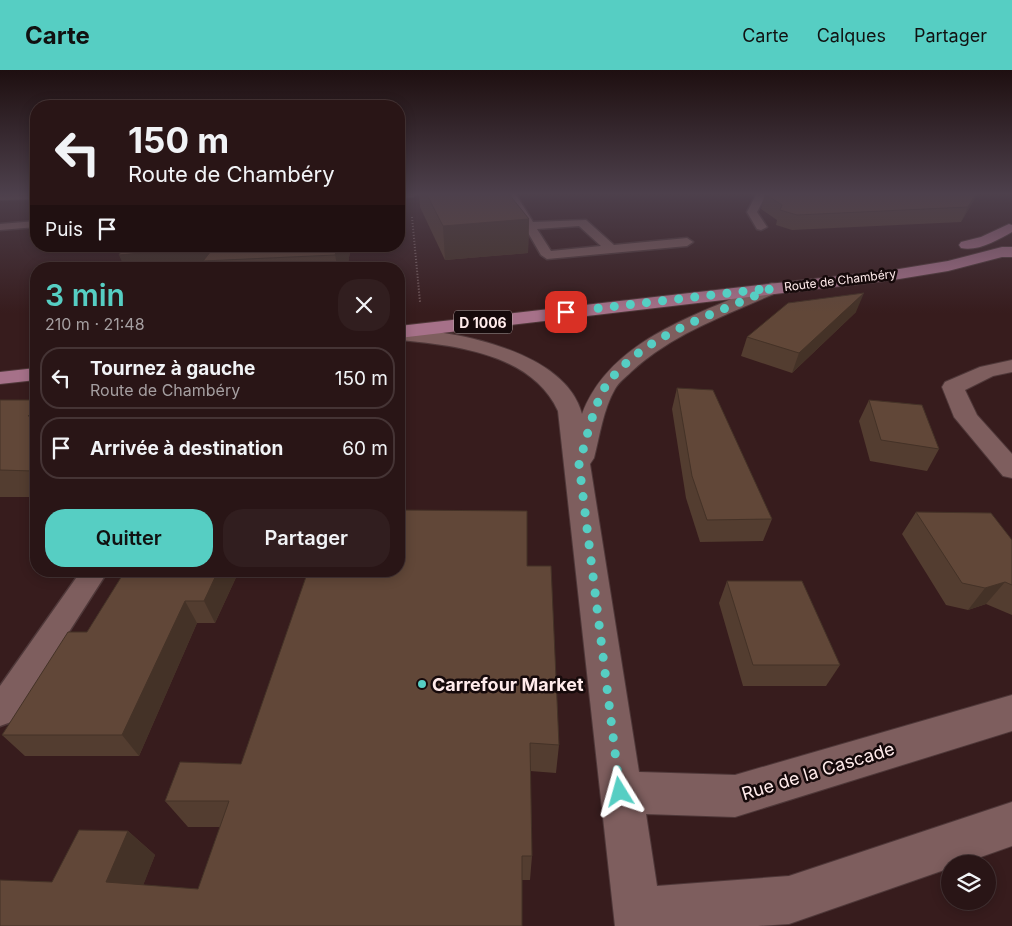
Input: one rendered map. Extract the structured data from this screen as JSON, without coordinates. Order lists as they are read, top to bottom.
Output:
{
  "streets": {
    "main road": ["Route de Chambéry", "D 1006"],
    "street": ["Rue de la Cascade"]
  },
  "places": ["Carrefour Market"],
  "page": {
    "header": "Carte",
    "nav": ["Carte", "Calques", "Partager"],
    "turn": ["150 m", "Route de Chambéry"],
    "then": "Puis",
    "heading": ["3 min", "210 m · 21:48"],
    "list": [
      {
        "name": "Tournez à gauche",
        "note": "Route de Chambéry",
        "value": "150 m"
      },
      {
        "name": "Arrivée à destination",
        "value": "60 m"
      }
    ],
    "buttons": ["Quitter", "Partager"]
  }
}
